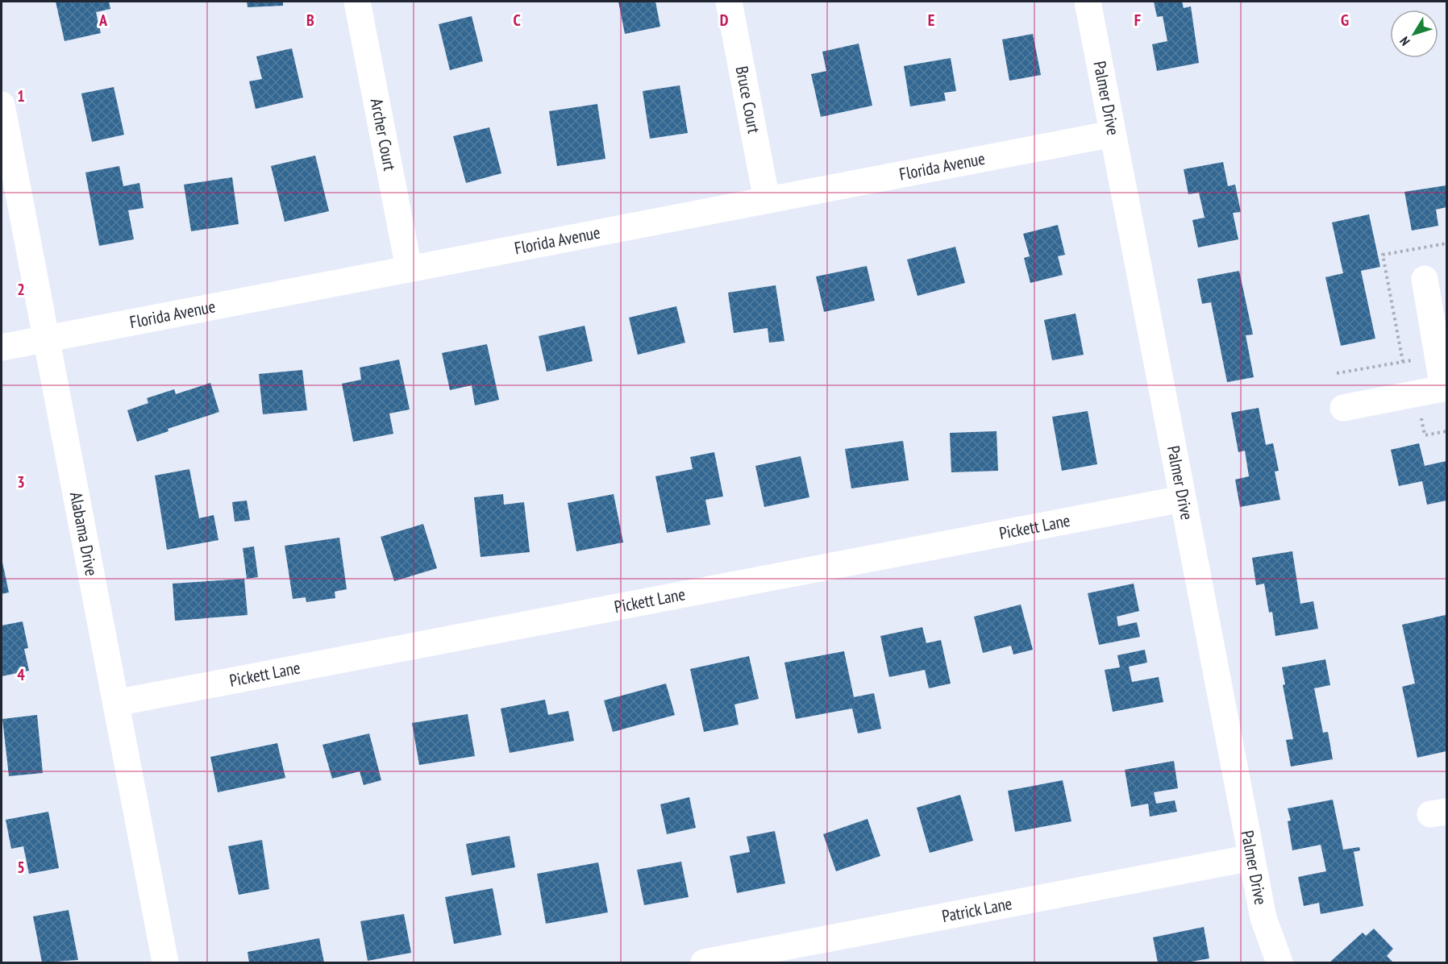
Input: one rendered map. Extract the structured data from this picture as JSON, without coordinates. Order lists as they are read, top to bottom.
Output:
{
  "streets": {
    "street": [
      "Palmer Drive",
      "Bruce Court",
      "Archer Court",
      "Florida Avenue",
      "Pickett Lane",
      "Alabama Drive",
      "Patrick Lane"
    ]
  },
  "crossings": [
    ["Palmer Drive", "Florida Avenue"],
    ["Palmer Drive", "Pickett Lane"],
    ["Palmer Drive", "Patrick Lane"],
    ["Bruce Court", "Florida Avenue"],
    ["Archer Court", "Florida Avenue"],
    ["Florida Avenue", "Alabama Drive"],
    ["Pickett Lane", "Alabama Drive"]
  ],
  "north": "bottom left",
  "grid": {
    "columns": [
      "A",
      "B",
      "C",
      "D",
      "E",
      "F",
      "G"
    ],
    "rows": [
      "1",
      "2",
      "3",
      "4",
      "5"
    ]
  }
}
